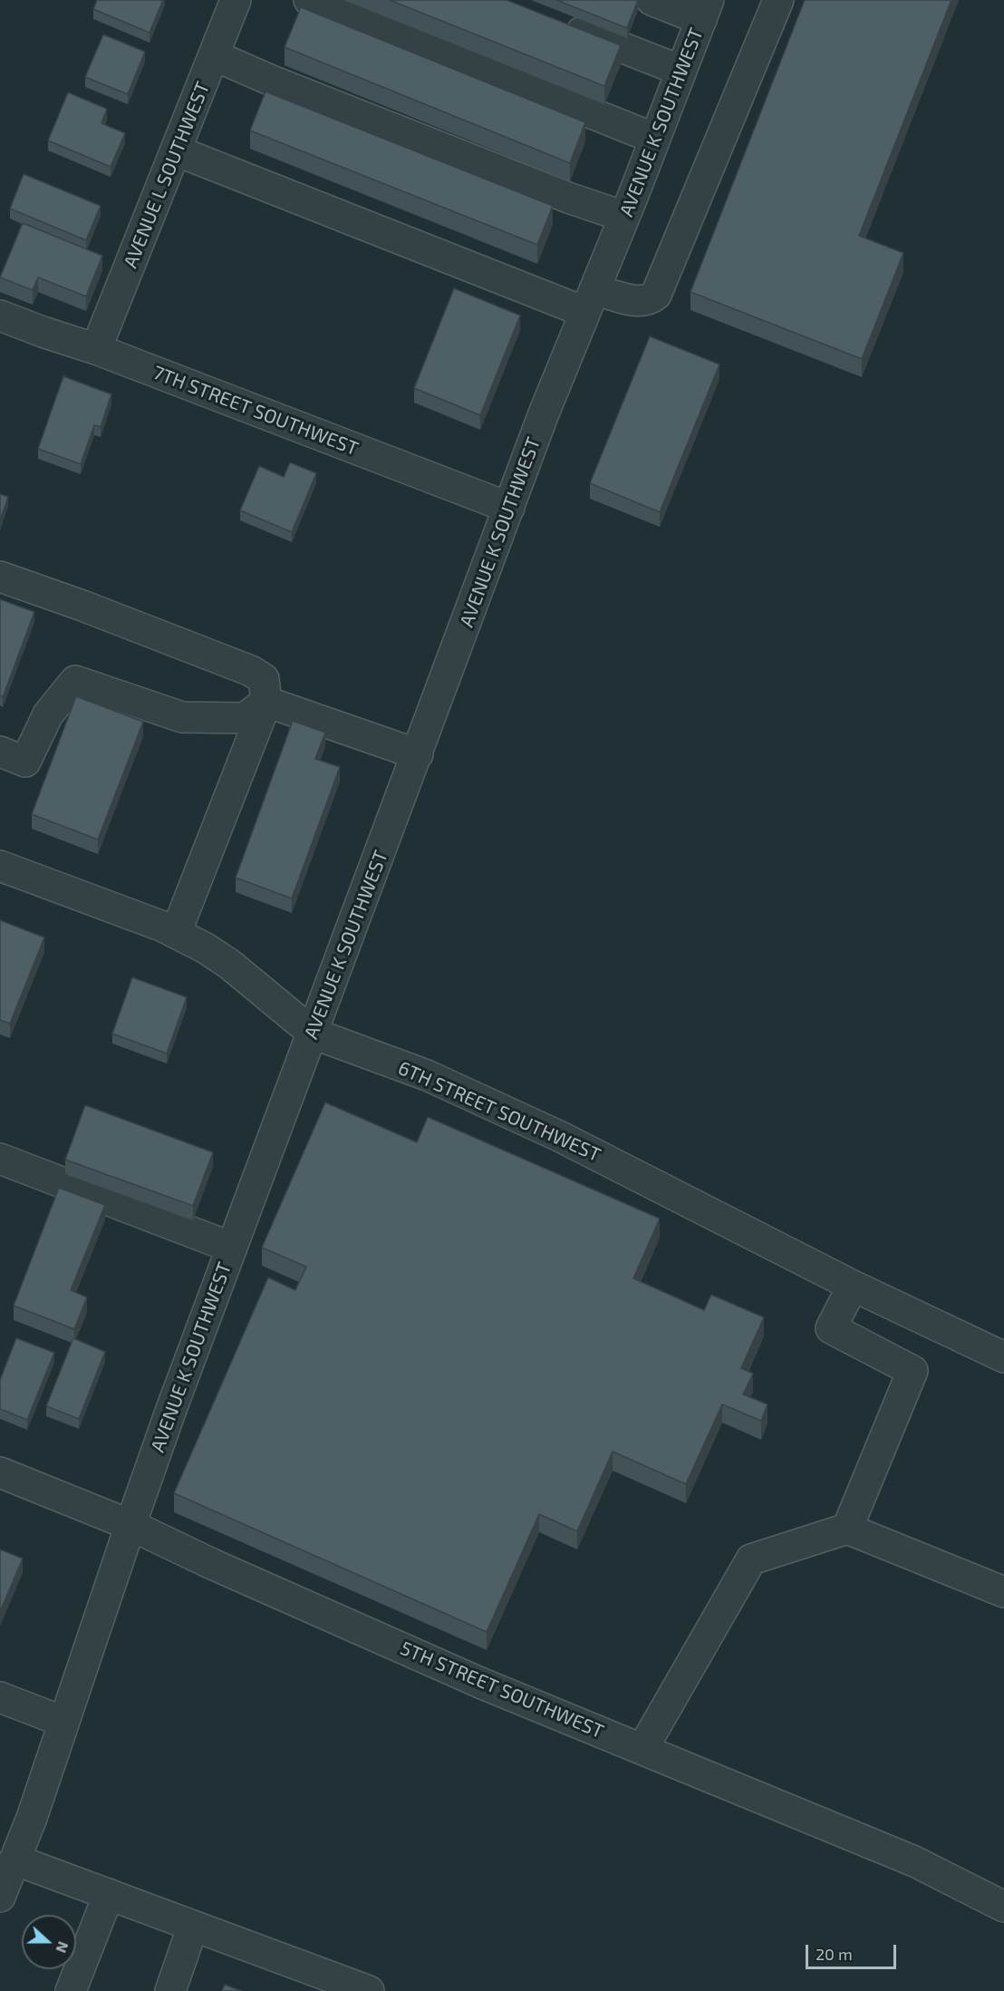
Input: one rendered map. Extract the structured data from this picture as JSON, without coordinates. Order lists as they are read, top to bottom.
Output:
{
  "streets": {
    "street": [
      "AVENUE K SOUTHWEST",
      "AVENUE L SOUTHWEST",
      "7TH STREET SOUTHWEST",
      "6TH STREET SOUTHWEST",
      "5TH STREET SOUTHWEST"
    ]
  },
  "crossings": [
    ["AVENUE K SOUTHWEST", "7TH STREET SOUTHWEST"],
    ["AVENUE K SOUTHWEST", "6TH STREET SOUTHWEST"],
    ["AVENUE K SOUTHWEST", "5TH STREET SOUTHWEST"],
    ["AVENUE L SOUTHWEST", "7TH STREET SOUTHWEST"]
  ],
  "scale_bar": "20 m",
  "north": "right"
}
